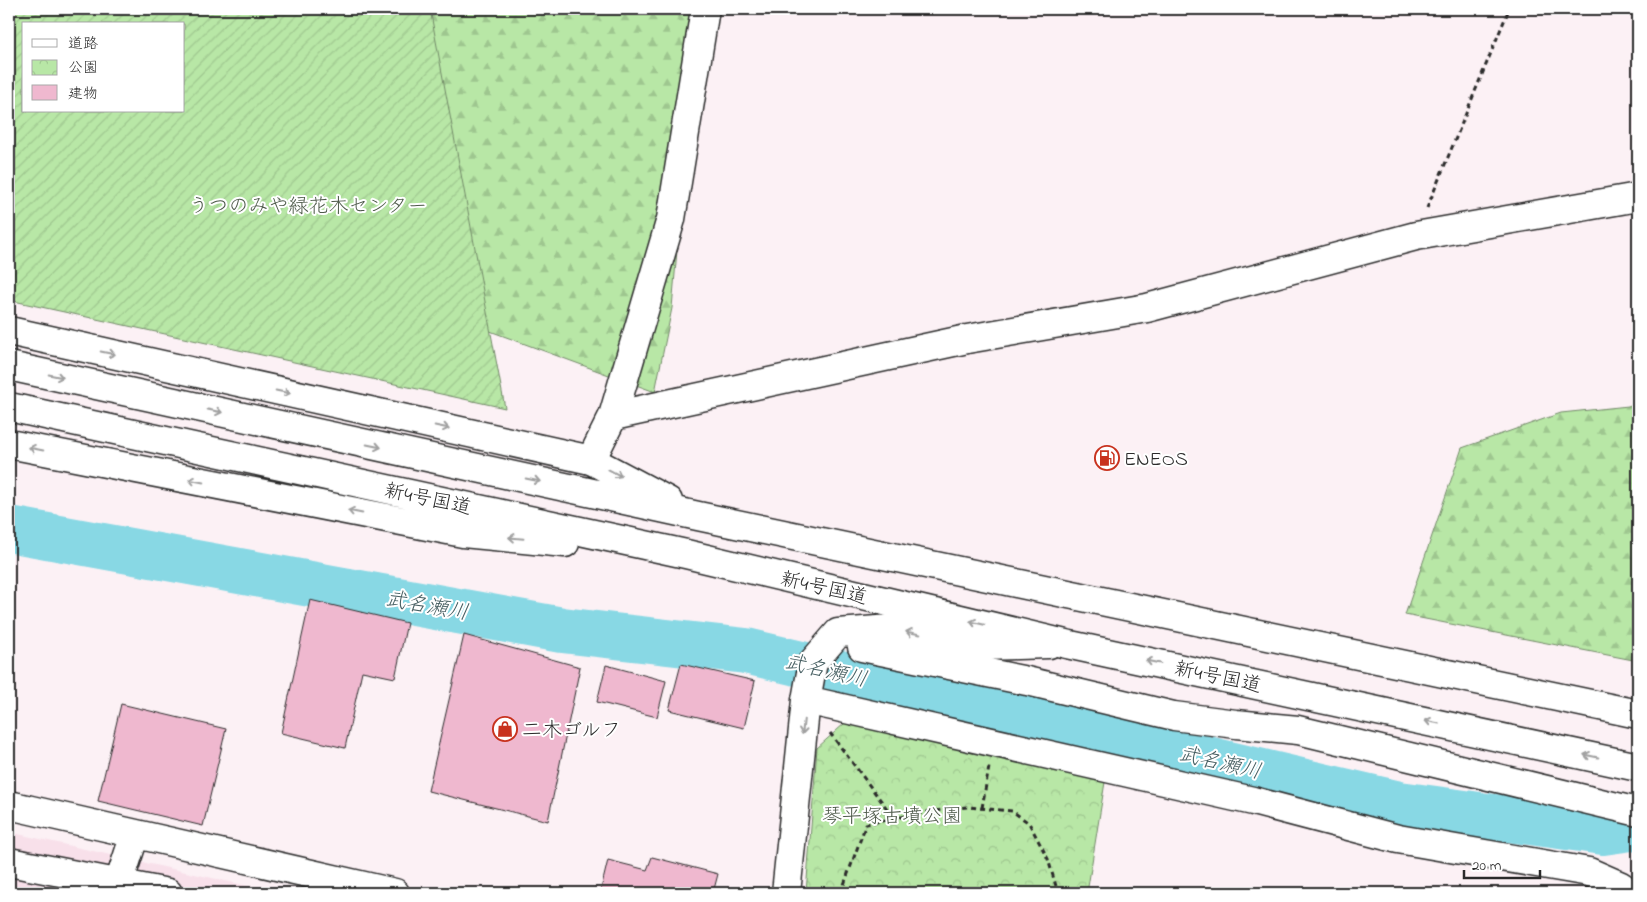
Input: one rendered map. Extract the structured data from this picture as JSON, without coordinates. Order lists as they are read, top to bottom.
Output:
{
  "streets": {
    "main road": ["新4号国道"]
  },
  "water": ["武名瀬川"],
  "parks": ["うつのみや緑花木センター", "琴平塚古墳公園"],
  "places": {
    "fuel station": ["ENEOS"],
    "shop": ["二木ゴルフ"]
  },
  "legend": ["道路", "公園", "建物"],
  "scale_bar": "20 m"
}
